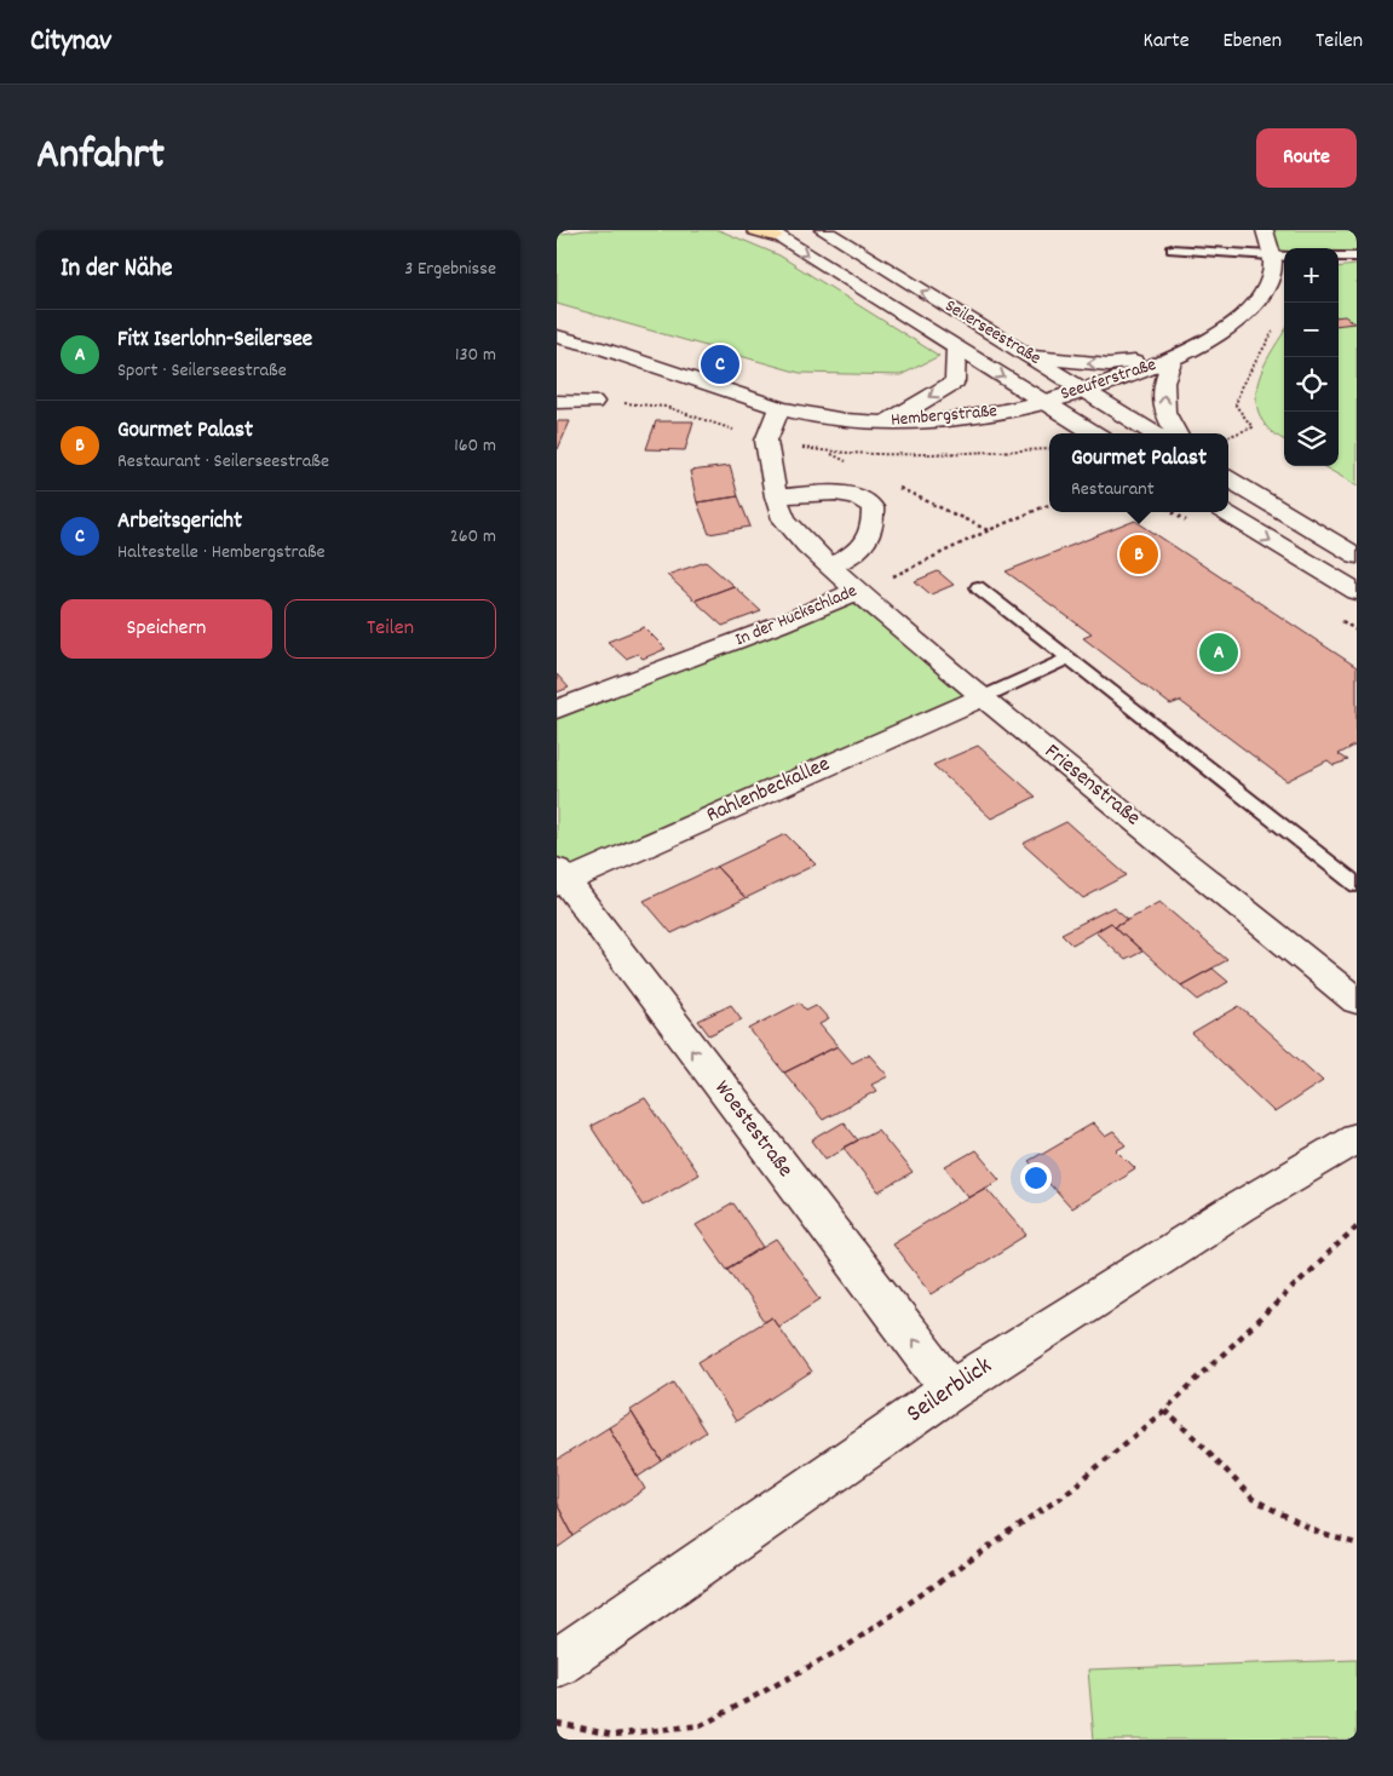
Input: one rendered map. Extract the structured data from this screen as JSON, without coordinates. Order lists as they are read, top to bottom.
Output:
{
  "streets": {
    "street": [
      "Seilerseestraße",
      "Seeuferstraße",
      "Hembergstraße",
      "In der Huckschlade",
      "Friesenstraße",
      "Rahlenbeckallee",
      "Woestestraße",
      "Seilerblick"
    ]
  },
  "crossings": [
    ["Seilerseestraße", "Seeuferstraße"],
    ["Seilerseestraße", "Hembergstraße"],
    ["Seeuferstraße", "Hembergstraße"],
    ["Hembergstraße", "Friesenstraße"],
    ["In der Huckschlade", "Friesenstraße"],
    ["Friesenstraße", "Rahlenbeckallee"],
    ["Rahlenbeckallee", "Woestestraße"],
    ["Woestestraße", "Seilerblick"]
  ],
  "one_way": ["Woestestraße"],
  "page": {
    "header": "Citynav",
    "nav": ["Karte", "Ebenen", "Teilen"],
    "title": "Anfahrt",
    "buttons": [
      "Route",
      ["Speichern", "Teilen"]
    ],
    "heading": ["In der Nähe", "3 Ergebnisse"],
    "map_buttons": ["+", "−"],
    "list": [
      {
        "mark": "A",
        "name": "FitX Iserlohn-Seilersee",
        "note": "Sport · Seilerseestraße",
        "value": "130 m"
      },
      {
        "mark": "B",
        "name": "Gourmet Palast",
        "note": "Restaurant · Seilerseestraße",
        "value": "160 m"
      },
      {
        "mark": "C",
        "name": "Arbeitsgericht",
        "note": "Haltestelle · Hembergstraße",
        "value": "260 m"
      }
    ],
    "pins": ["C", "B", "A"],
    "popup": ["Gourmet Palast", "Restaurant"]
  }
}
